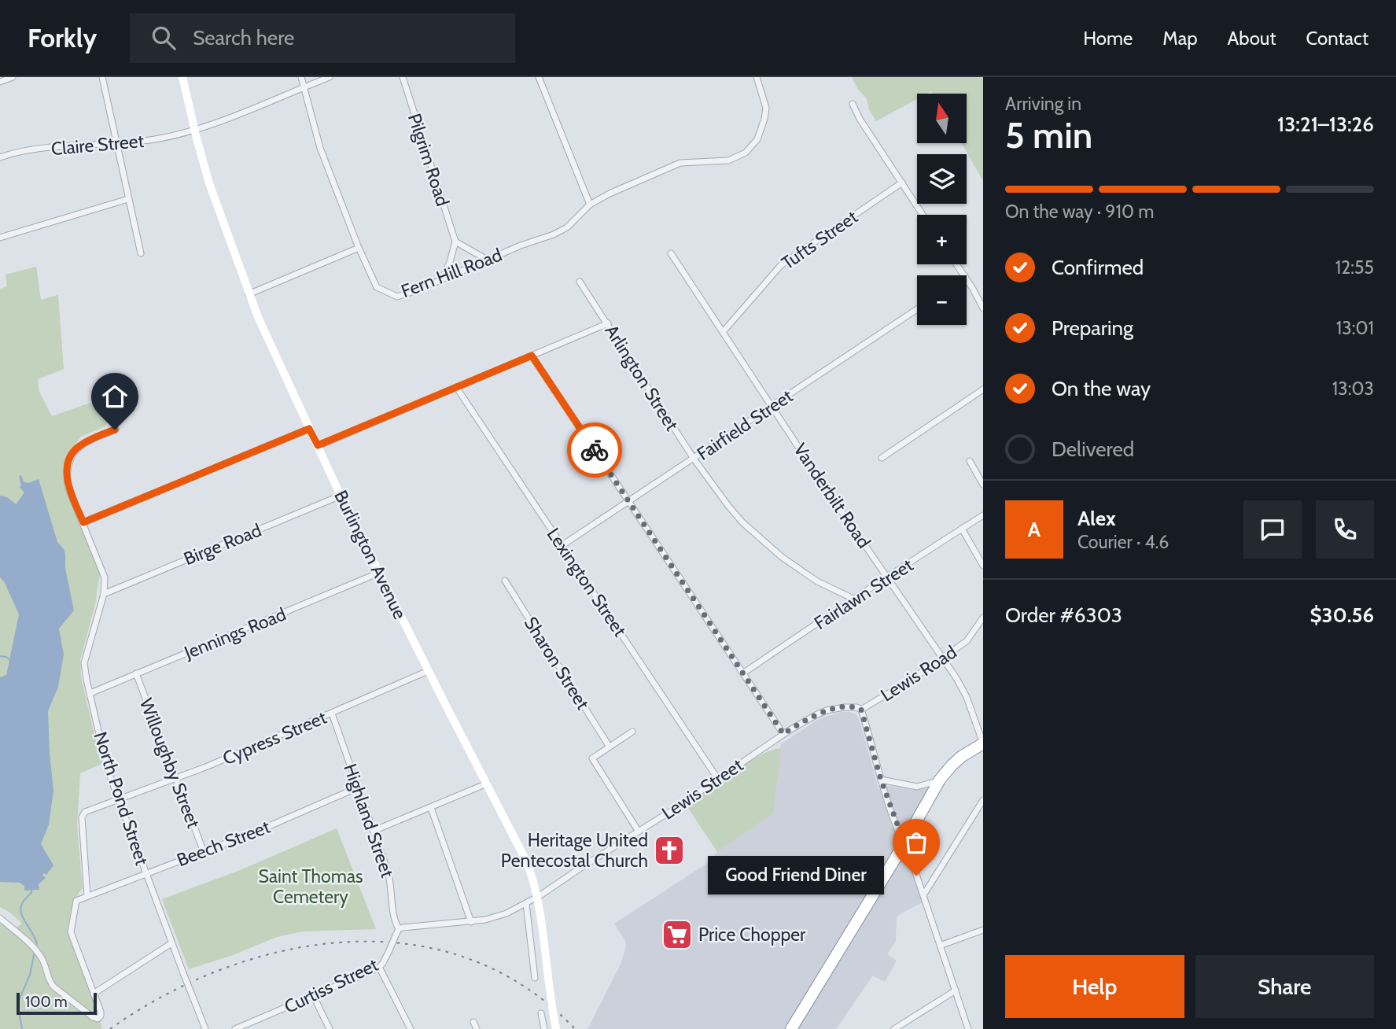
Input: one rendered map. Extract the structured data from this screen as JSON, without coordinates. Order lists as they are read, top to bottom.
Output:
{
  "streets": {
    "main road": ["Burlington Avenue"],
    "street": [
      "Claire Street",
      "Pilgrim Road",
      "Tufts Street",
      "Fern Hill Road",
      "Arlington Street",
      "Fairfield Street",
      "Vanderbilt Road",
      "Birge Road",
      "Lexington Street",
      "Fairlawn Street",
      "Jennings Road",
      "Sharon Street",
      "Lewis Road",
      "Cypress Street",
      "Willoughby Street",
      "Lewis Street",
      "North Pond Street",
      "Highland Street",
      "Beech Street",
      "Curtiss Street"
    ]
  },
  "crossings": [
    ["Claire Street", "Burlington Avenue"],
    ["Tufts Street", "Vanderbilt Road"],
    ["Arlington Street", "Fairfield Street"],
    ["Arlington Street", "Fairlawn Street"],
    ["Fairfield Street", "Vanderbilt Road"],
    ["Fairfield Street", "Lexington Street"],
    ["Vanderbilt Road", "Fairlawn Street"],
    ["Vanderbilt Road", "Lewis Road"],
    ["Birge Road", "Burlington Avenue"],
    ["Birge Road", "North Pond Street"],
    ["Burlington Avenue", "Jennings Road"],
    ["Burlington Avenue", "Cypress Street"],
    ["Burlington Avenue", "Lewis Street"],
    ["Lexington Street", "Lewis Street"],
    ["Jennings Road", "Willoughby Street"],
    ["Jennings Road", "North Pond Street"],
    ["Lewis Road", "Lewis Street"],
    ["Cypress Street", "Willoughby Street"],
    ["Cypress Street", "North Pond Street"],
    ["Cypress Street", "Highland Street"],
    ["Cypress Street", "Beech Street"],
    ["Willoughby Street", "Beech Street"],
    ["North Pond Street", "Beech Street"],
    ["Highland Street", "Beech Street"],
    ["Highland Street", "Curtiss Street"]
  ],
  "parks": ["Saint Thomas Cemetery"],
  "places": {
    "church": ["Heritage United Pentecostal Church"],
    "other": ["Good Friend Diner"],
    "supermarket": ["Price Chopper"]
  },
  "scale_bar": "100 m",
  "north": "top",
  "page": {
    "header": "Forkly",
    "search": "Search here",
    "nav": [
      "Home",
      "Map",
      "About",
      "Contact"
    ],
    "heading": ["5 min", "Arriving in", "13:21–13:26"],
    "panel": [
      "Alex",
      "Courier · 4.6",
      "Order #6303",
      "$30.56"
    ],
    "map_buttons": ["+", "−"],
    "bar": "On the way · 910 m",
    "list": [
      ["Confirmed", "12:55"],
      ["Preparing", "13:01"],
      ["On the way", "13:03"],
      "Delivered"
    ],
    "round": "A",
    "bubble": "Good Friend Diner",
    "buttons": ["Help", "Share"],
    "scale": "100 m"
  }
}
